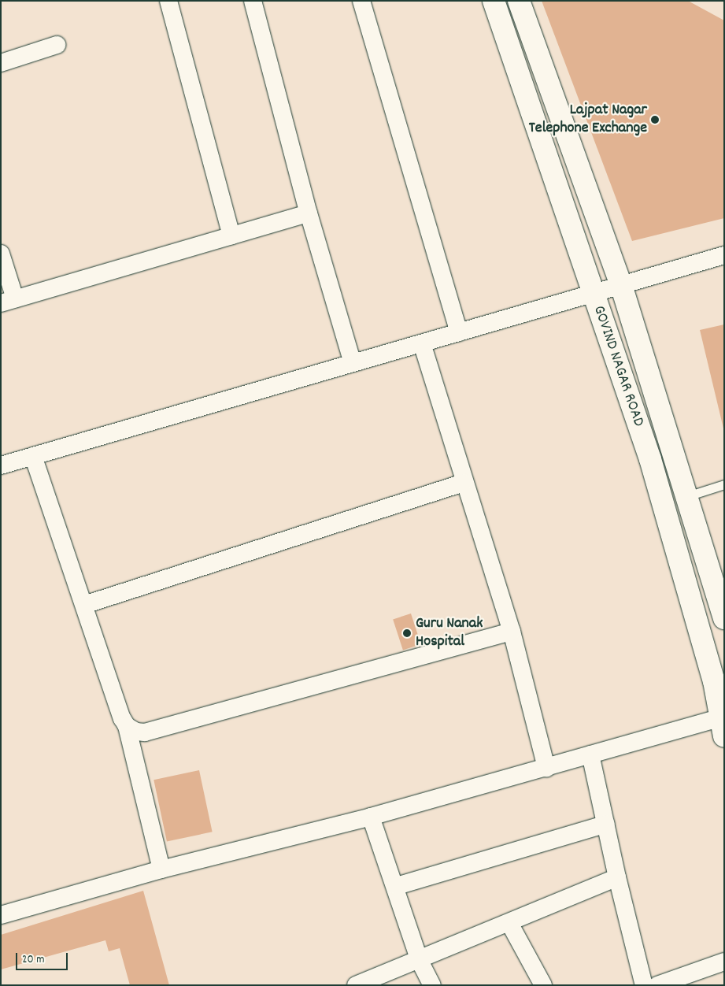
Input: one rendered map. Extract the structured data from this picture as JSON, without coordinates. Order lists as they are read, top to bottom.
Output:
{
  "streets": {
    "main road": ["GOVIND NAGAR ROAD"]
  },
  "places": ["Lajpat Nagar Telephone Exchange", "Guru Nanak Hospital"],
  "scale_bar": "20 m"
}
